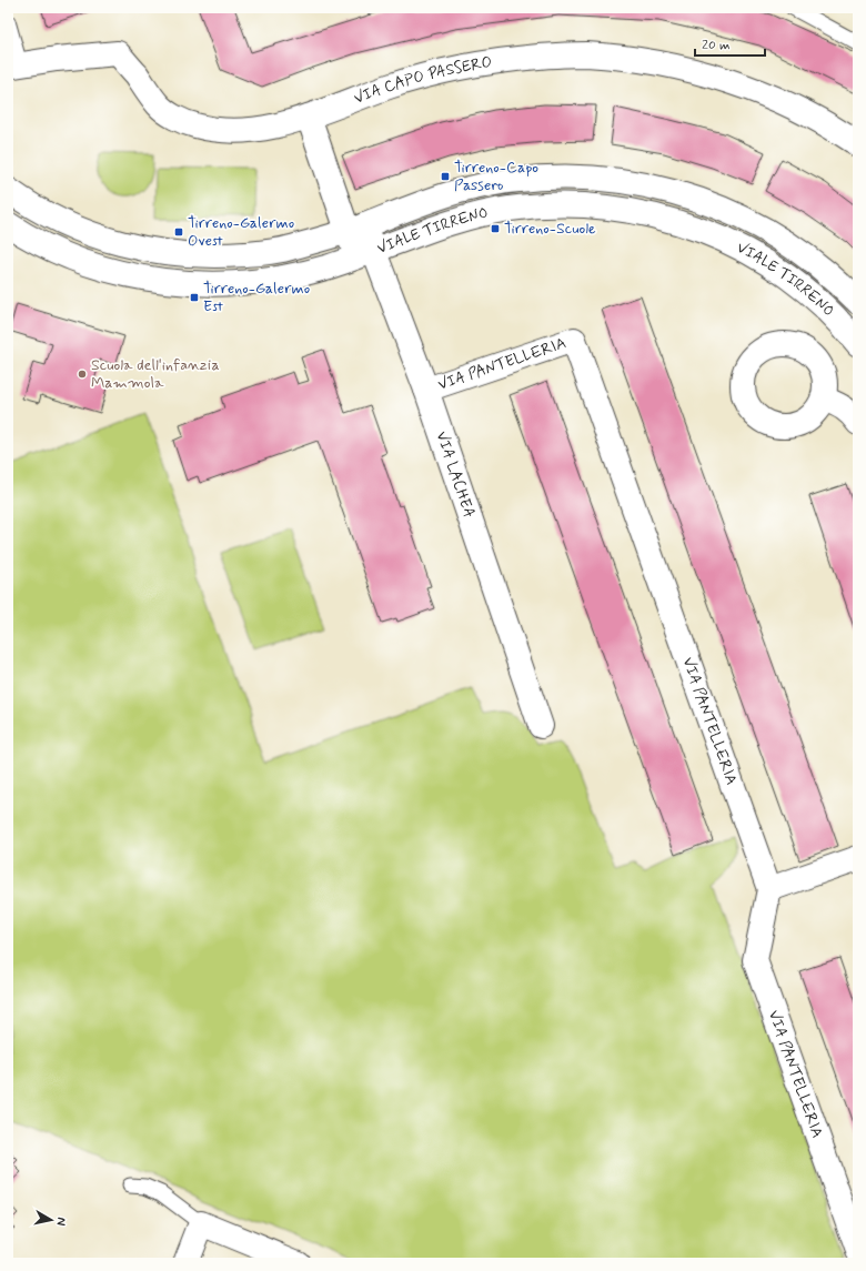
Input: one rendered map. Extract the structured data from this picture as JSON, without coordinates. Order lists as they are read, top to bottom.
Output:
{
  "streets": {
    "street": [
      "VIA CAPO PASSERO",
      "VIALE TIRRENO",
      "VIA PANTELLERIA",
      "VIA LACHEA"
    ]
  },
  "crossings": [
    ["VIALE TIRRENO", "VIA LACHEA"],
    ["VIA PANTELLERIA", "VIA LACHEA"]
  ],
  "places": {
    "transit": [
      "Tirreno-Capo Passero",
      "Tirreno-Scuole",
      "Tirreno-Galermo Ovest",
      "Tirreno-Galermo Est"
    ],
    "other": ["Scuola dell'infanzia Mammola"]
  },
  "scale_bar": "20 m",
  "north": "right"
}
